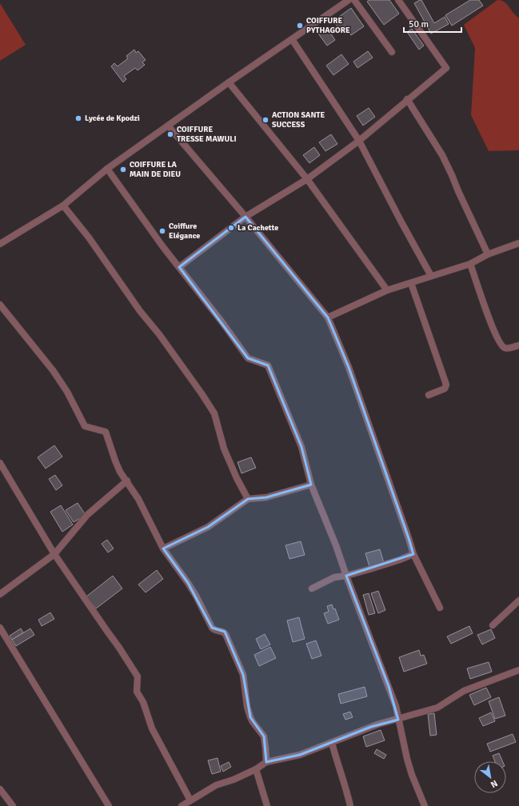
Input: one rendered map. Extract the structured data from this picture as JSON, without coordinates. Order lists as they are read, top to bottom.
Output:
{
  "places": [
    "COIFFURE PYTHAGORE",
    "Lycée de Kpodzi",
    "ACTION SANTE SUCCESS",
    "COIFFURE TRESSE MAWULI",
    "COIFFURE LA MAIN DE DIEU",
    "La Cachette",
    "Coiffure Elégance"
  ],
  "scale_bar": "50 m",
  "north": "bottom right"
}
